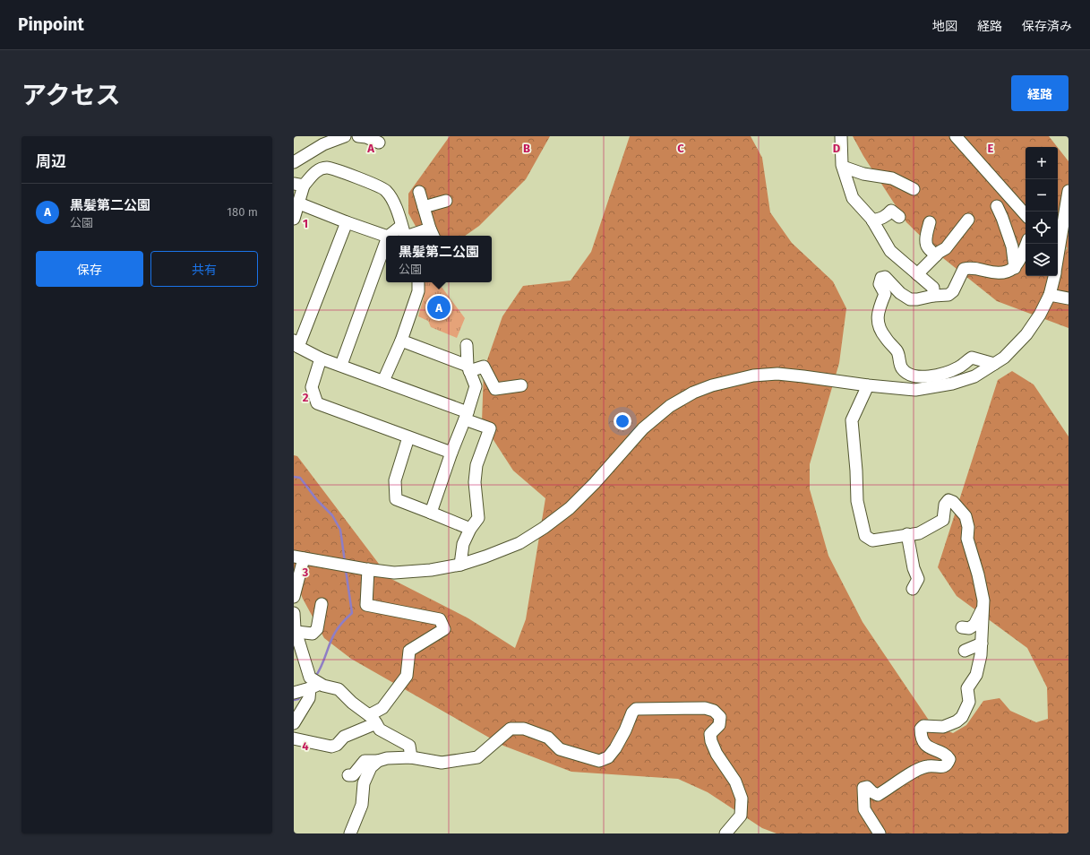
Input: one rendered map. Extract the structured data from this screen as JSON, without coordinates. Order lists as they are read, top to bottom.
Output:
{
  "page": {
    "header": "Pinpoint",
    "nav": ["地図", "経路", "保存済み"],
    "title": "アクセス",
    "buttons": [
      "経路",
      ["保存", "共有"]
    ],
    "heading": "周辺",
    "map_buttons": ["+", "−"],
    "list": [
      {
        "mark": "A",
        "name": "黒髪第二公園",
        "note": "公園",
        "value": "180 m"
      }
    ],
    "popup": ["黒髪第二公園", "公園"],
    "pins": "A"
  },
  "grid": {
    "columns": [
      "A",
      "B",
      "C",
      "D",
      "E"
    ],
    "rows": [
      "1",
      "2",
      "3",
      "4"
    ]
  }
}
